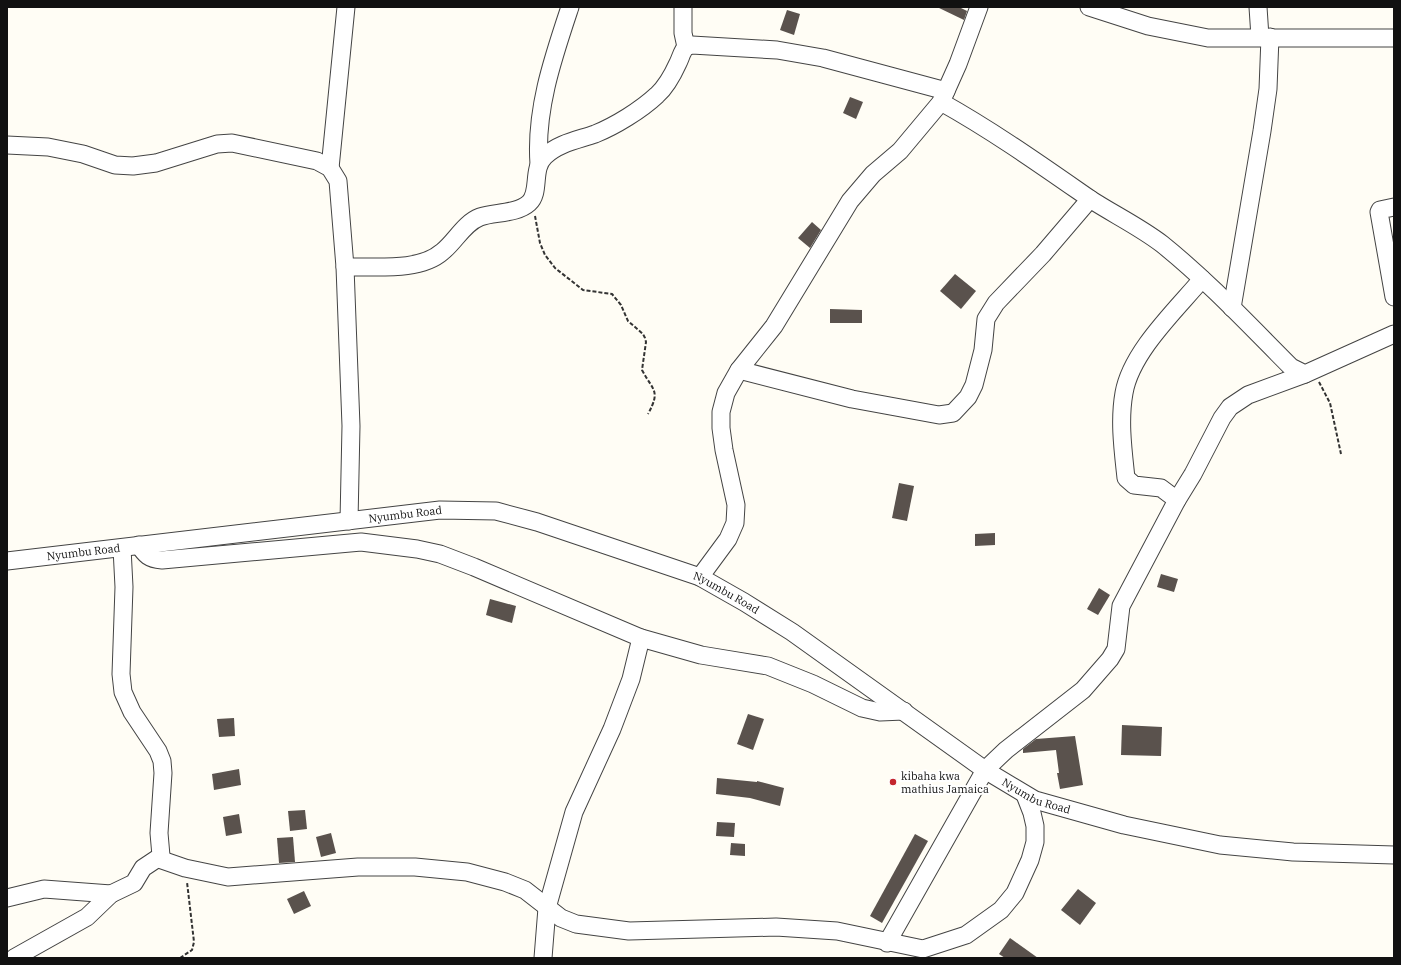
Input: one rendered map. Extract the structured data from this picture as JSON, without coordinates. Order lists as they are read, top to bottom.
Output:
{
  "streets": {
    "street": ["Nyumbu Road"]
  },
  "places": ["kibaha kwa mathius Jamaica"]
}
